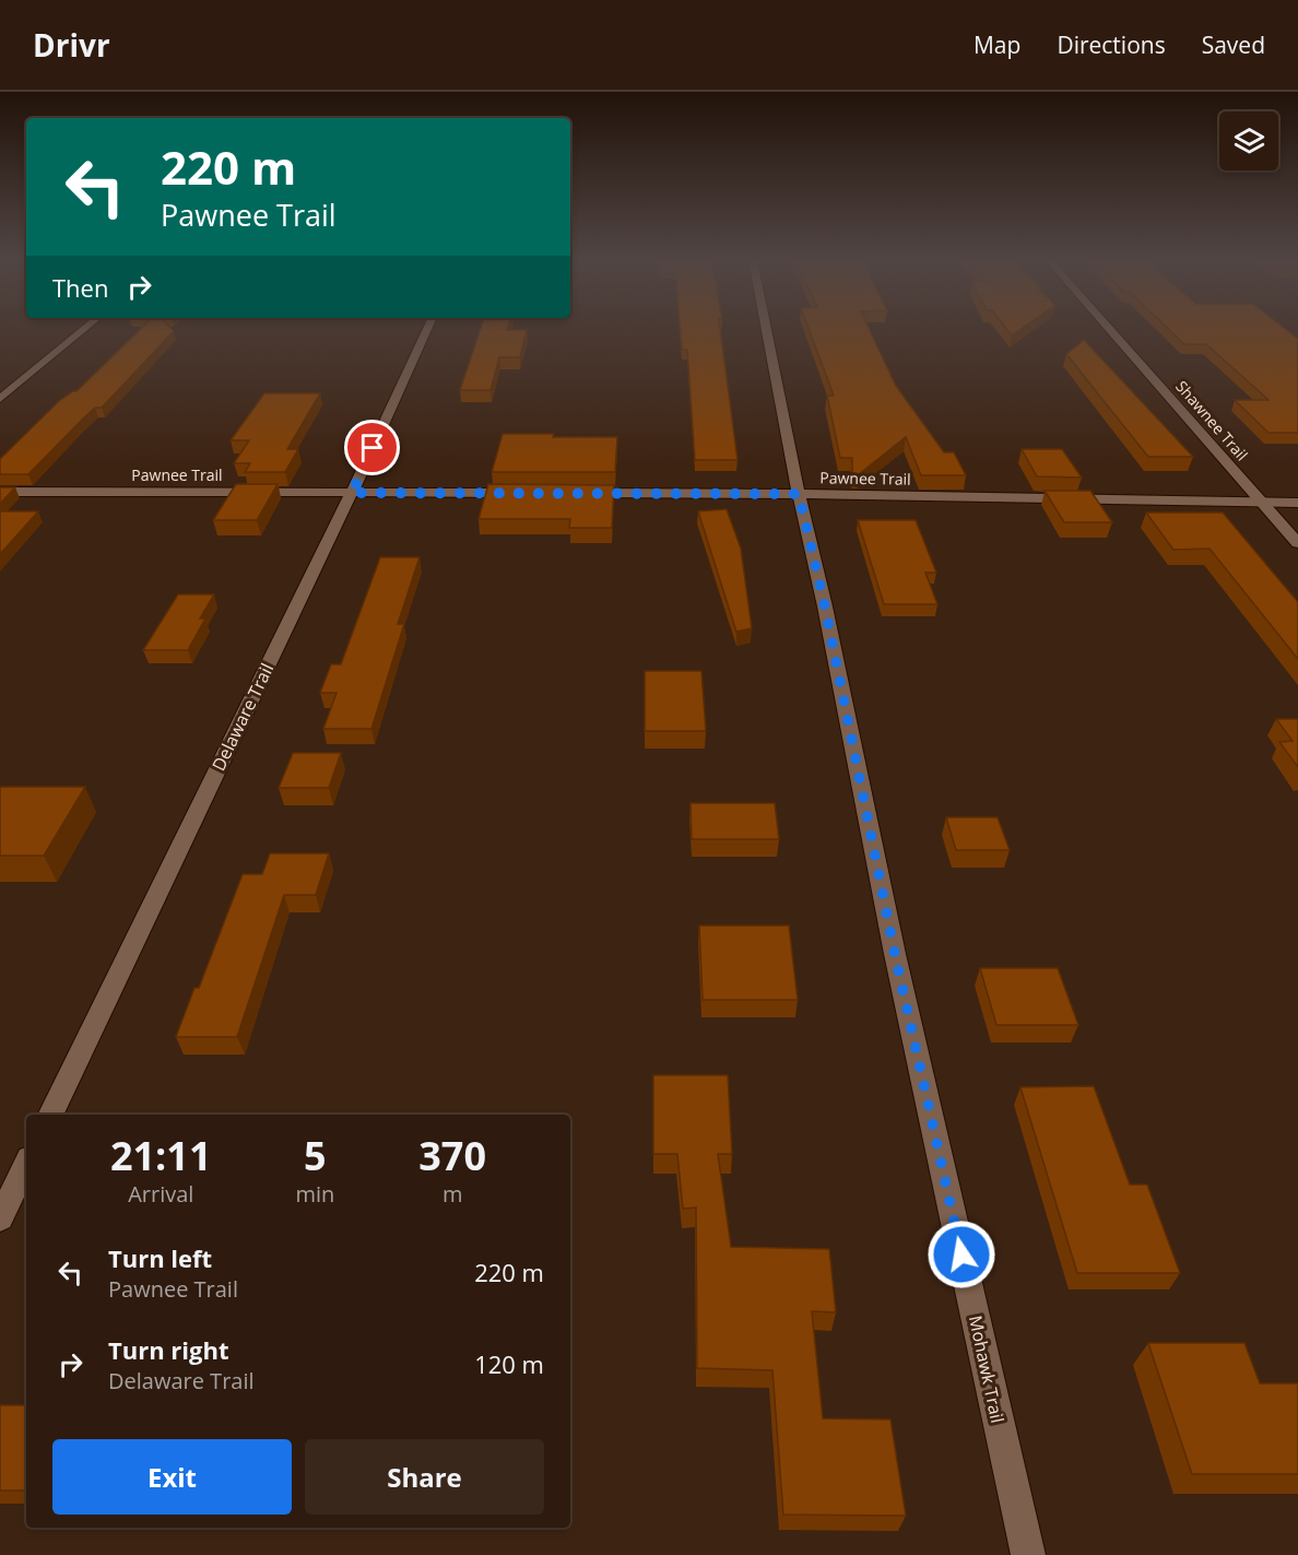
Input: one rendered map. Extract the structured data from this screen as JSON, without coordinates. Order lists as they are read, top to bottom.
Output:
{
  "streets": {
    "street": [
      "Shawnee Trail",
      "Pawnee Trail",
      "Delaware Trail",
      "Mohawk Trail"
    ]
  },
  "crossings": [
    ["Shawnee Trail", "Pawnee Trail"],
    ["Pawnee Trail", "Delaware Trail"],
    ["Pawnee Trail", "Mohawk Trail"]
  ],
  "page": {
    "header": "Drivr",
    "nav": ["Map", "Directions", "Saved"],
    "turn": ["220 m", "Pawnee Trail"],
    "then": "Then",
    "eta": [
      "21:11",
      "Arrival",
      "5",
      "min",
      "370",
      "m"
    ],
    "list": [
      {
        "name": "Turn left",
        "note": "Pawnee Trail",
        "value": "220 m"
      },
      {
        "name": "Turn right",
        "note": "Delaware Trail",
        "value": "120 m"
      }
    ],
    "buttons": ["Exit", "Share"]
  }
}
